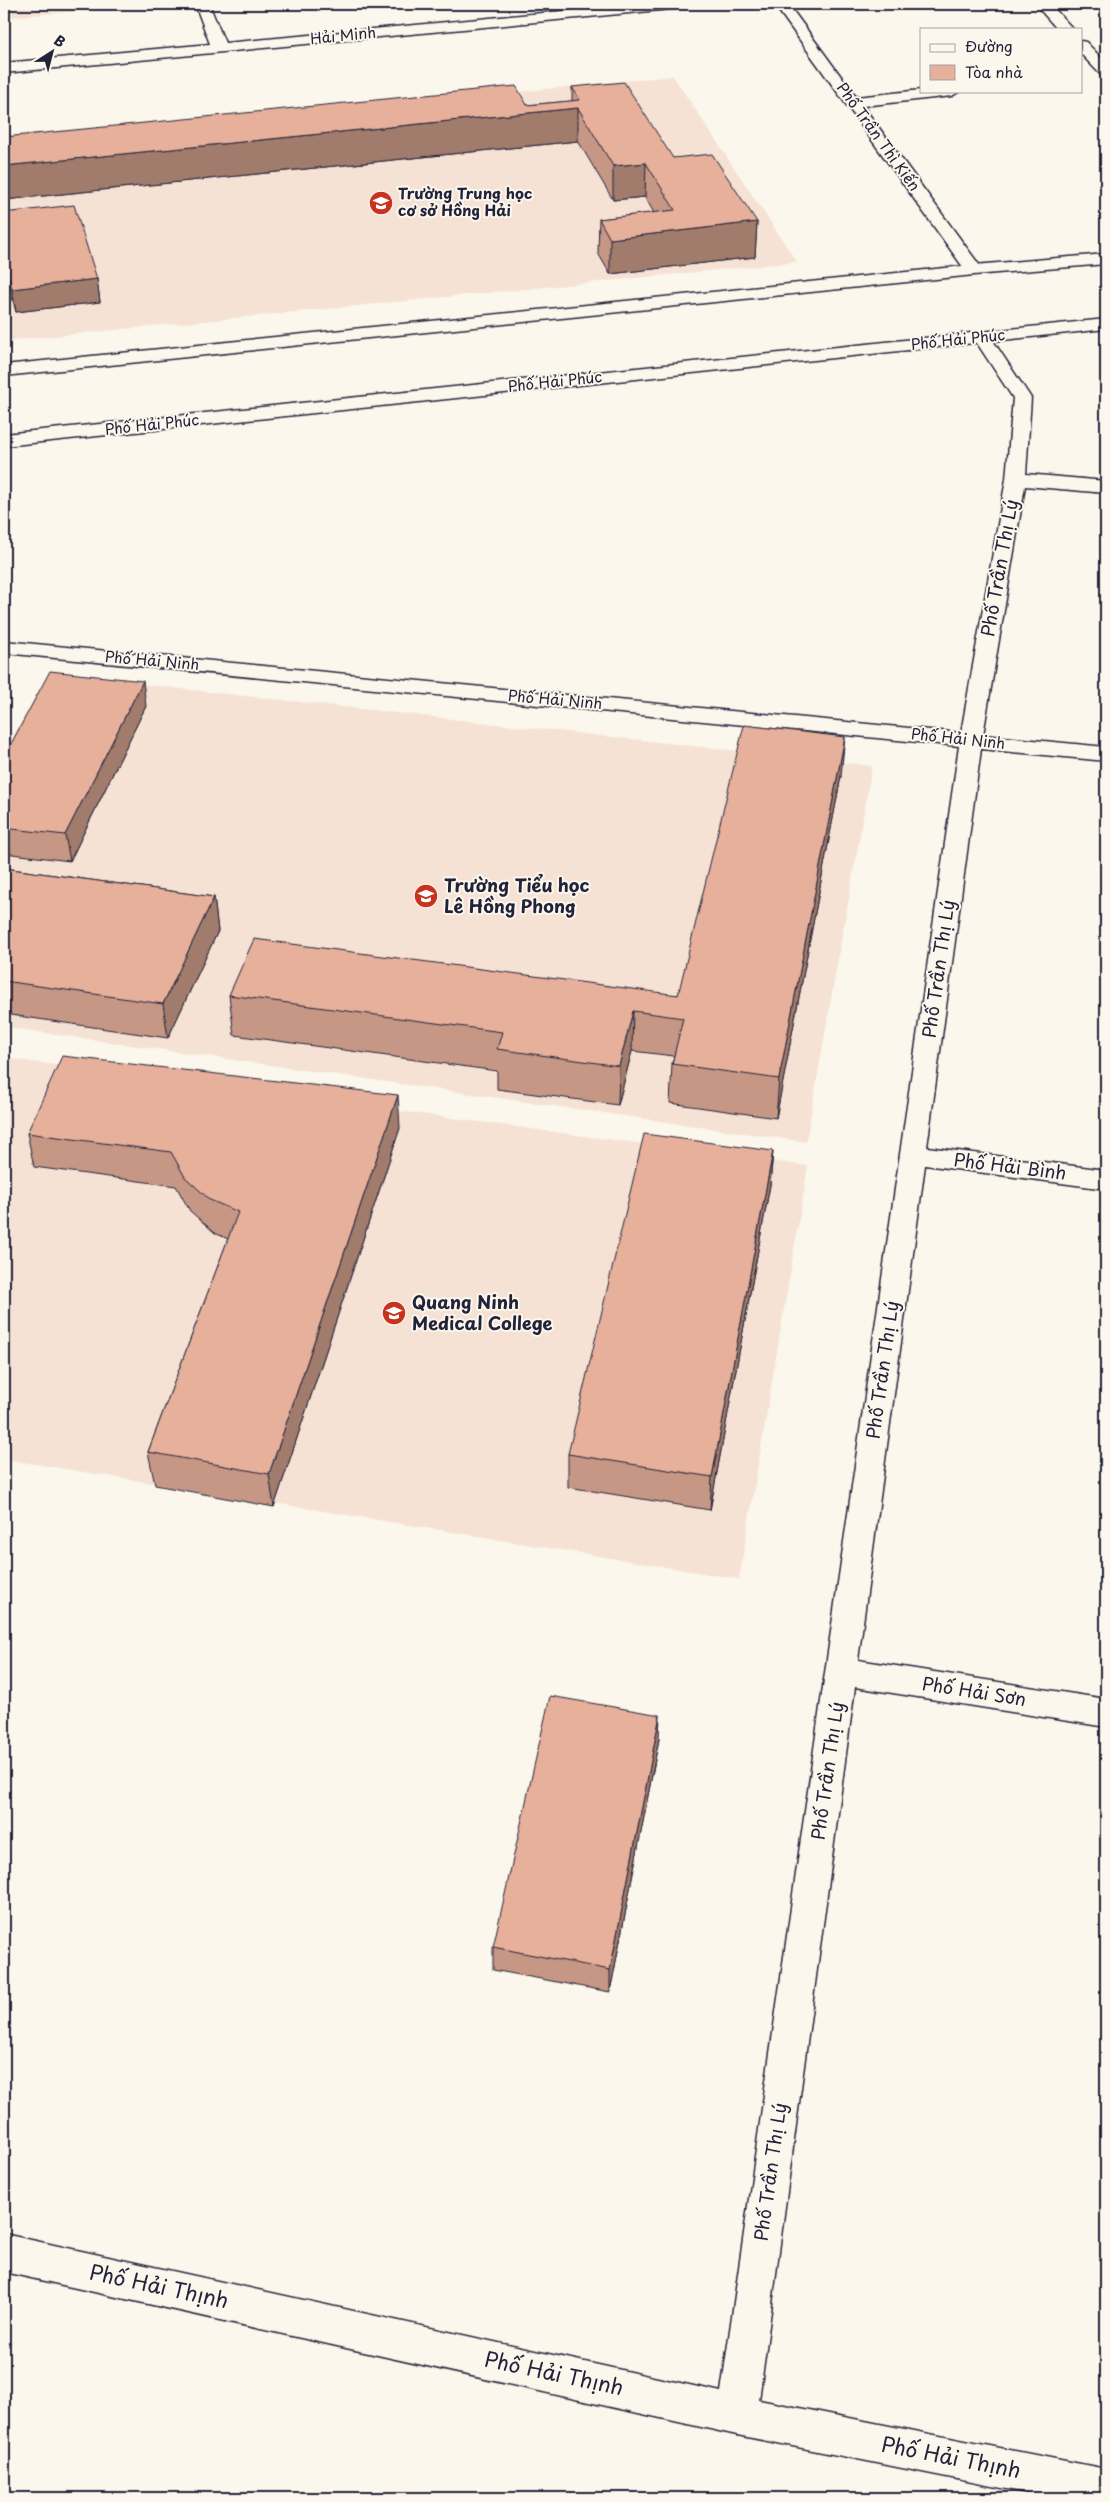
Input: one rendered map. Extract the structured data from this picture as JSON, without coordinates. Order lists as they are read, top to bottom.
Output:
{
  "streets": {
    "street": [
      "Hải Minh",
      "Phố Trần Thì Kiến",
      "Phố Hải Phúc",
      "Phố Trần Thị Lý",
      "Phố Hải Ninh",
      "Phố Hải Bình",
      "Phố Hải Sơn",
      "Phố Hải Thịnh"
    ]
  },
  "crossings": [
    ["Phố Hải Phúc", "Phố Trần Thị Lý"],
    ["Phố Trần Thị Lý", "Phố Hải Ninh"],
    ["Phố Trần Thị Lý", "Phố Hải Bình"],
    ["Phố Trần Thị Lý", "Phố Hải Sơn"],
    ["Phố Trần Thị Lý", "Phố Hải Thịnh"]
  ],
  "places": {
    "school or university": ["Trường Trung học cơ sở Hồng Hải", "Trường Tiểu học Lê Hồng Phong", "Quang Ninh Medical College"]
  },
  "legend": ["Đường", "Tòa nhà"],
  "north": "top right"
}
